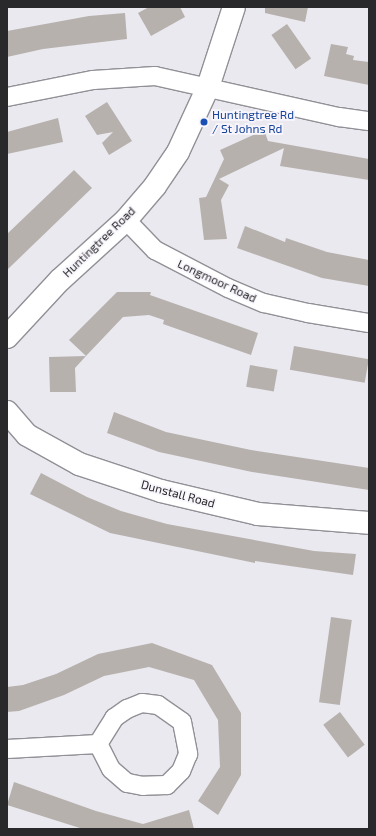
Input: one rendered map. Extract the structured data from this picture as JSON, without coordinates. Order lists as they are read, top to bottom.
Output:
{
  "streets": {
    "street": ["Huntingtree Road", "Longmoor Road", "Dunstall Road"]
  },
  "crossings": [
    ["Huntingtree Road", "Longmoor Road"]
  ],
  "places": ["Huntingtree Rd / St Johns Rd"]
}
